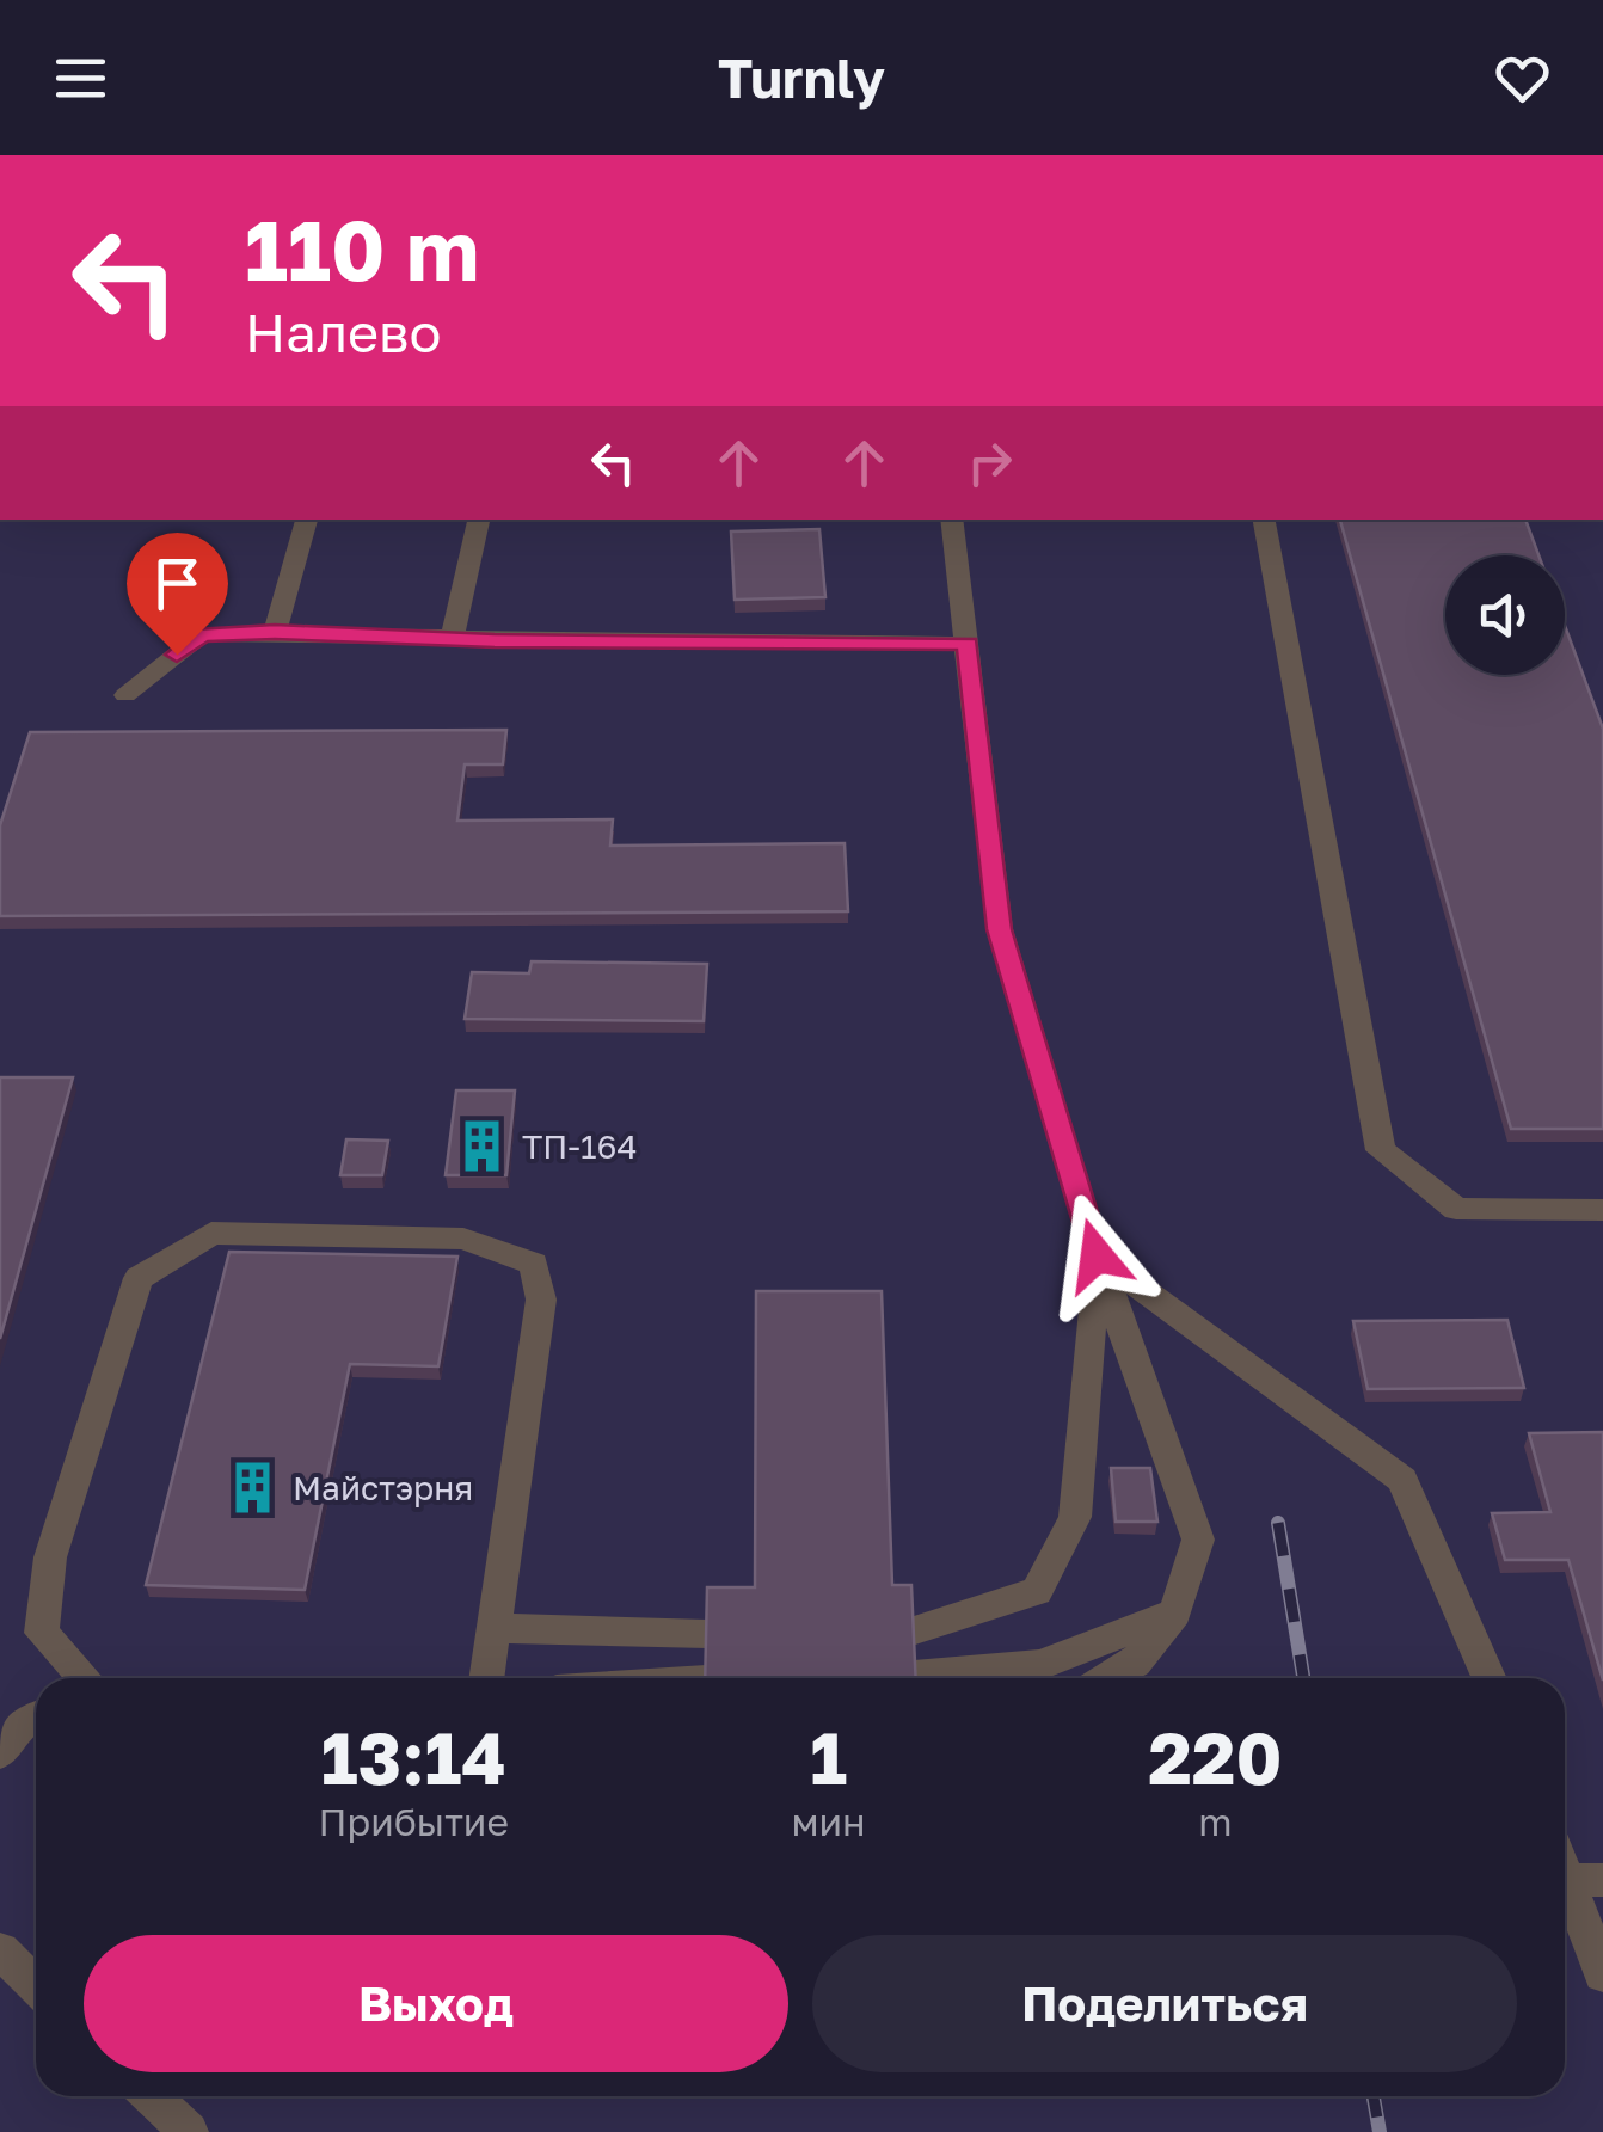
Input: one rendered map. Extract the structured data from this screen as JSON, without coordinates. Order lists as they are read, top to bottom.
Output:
{
  "places": {
    "building": ["ТП-164", "Майстэрня"]
  },
  "page": {
    "header": "Turnly",
    "turn": ["110 m", "Налево"],
    "eta": [
      "13:14",
      "Прибытие",
      "1",
      "мин",
      "220",
      "m"
    ],
    "buttons": ["Выход", "Поделиться"]
  }
}
